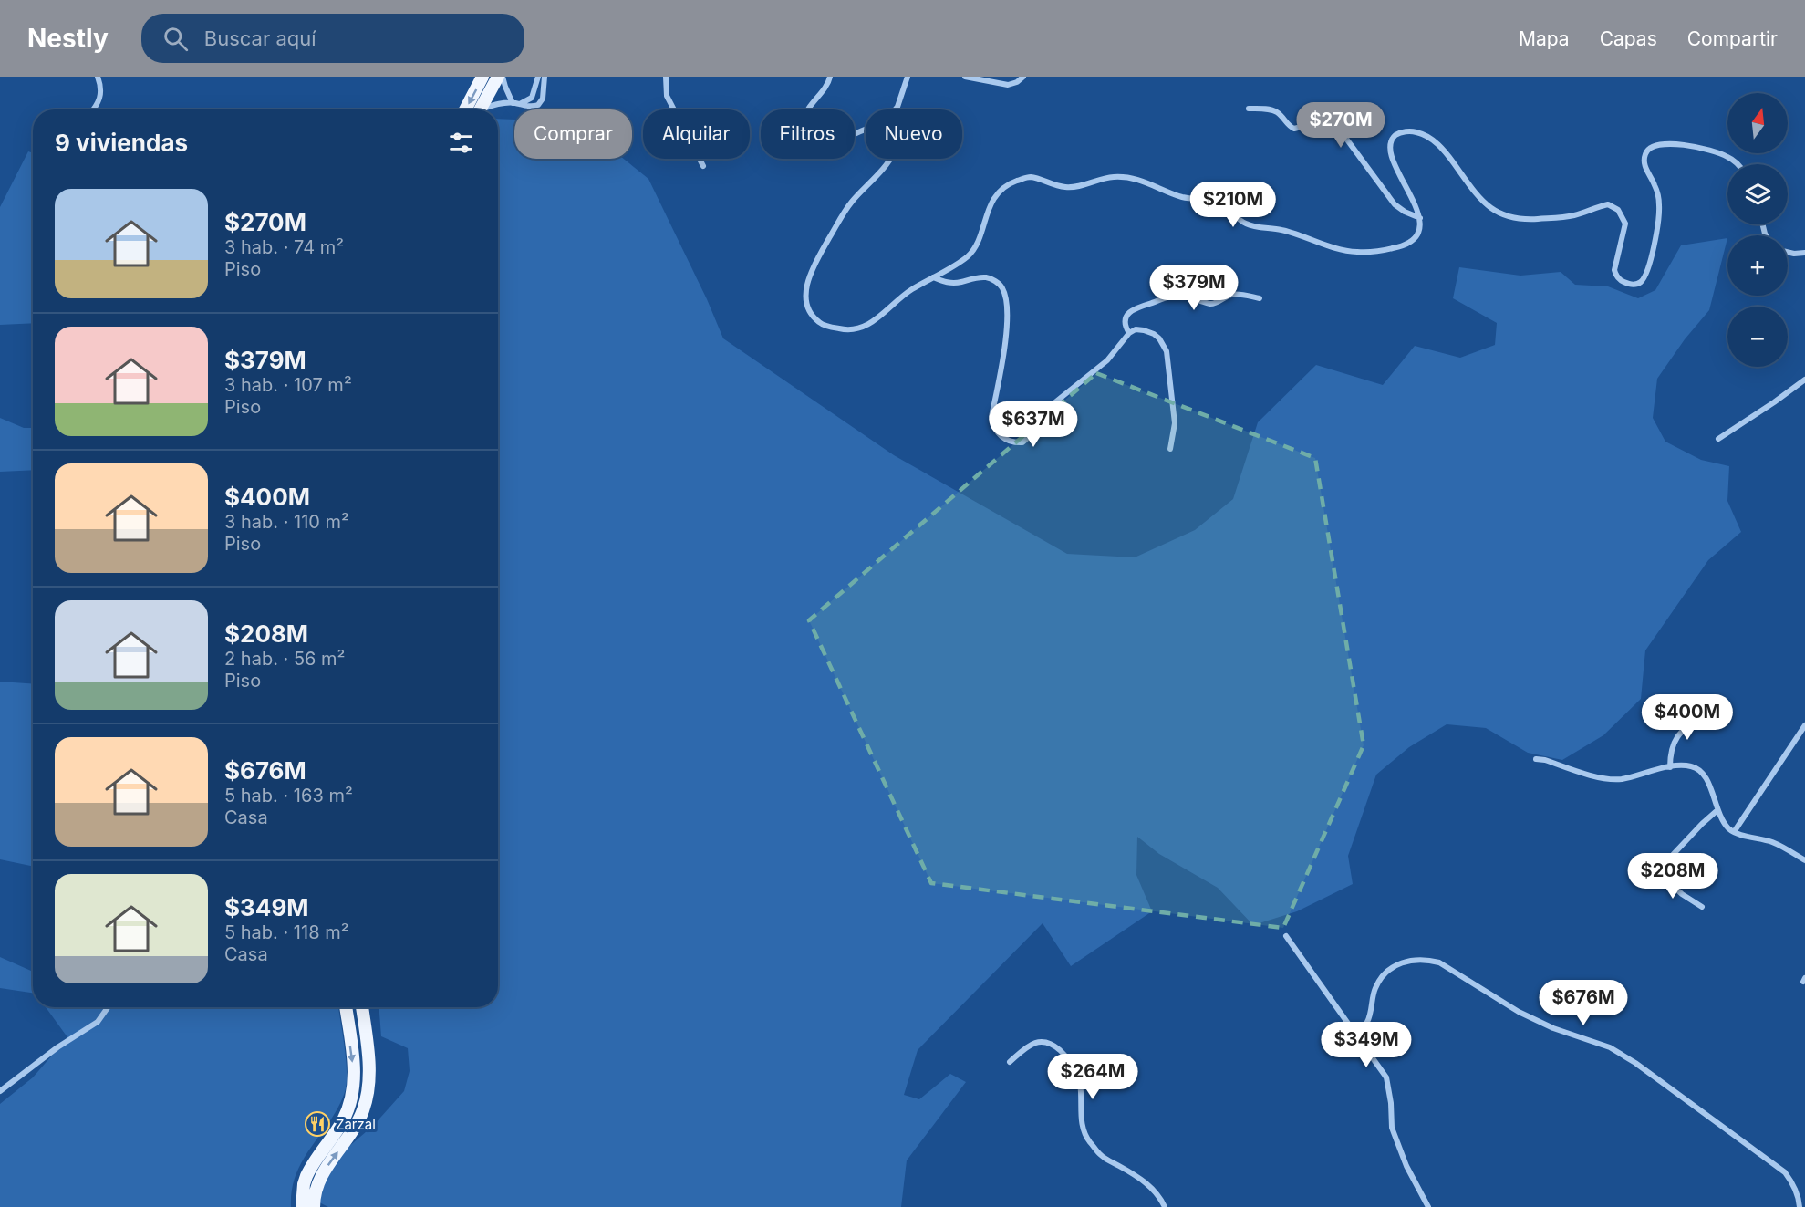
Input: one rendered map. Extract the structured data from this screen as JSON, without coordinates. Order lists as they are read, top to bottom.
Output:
{
  "places": {
    "restaurant": ["Zarzal"]
  },
  "north": "top",
  "page": {
    "header": "Nestly",
    "search": "Buscar aquí",
    "nav": ["Mapa", "Capas", "Compartir"],
    "map_buttons": ["+", "−"],
    "price": [
      "$270M",
      "$210M",
      "$379M",
      "$637M",
      "$400M",
      "$208M",
      "$676M",
      "$349M",
      "$264M"
    ],
    "chip": [
      "Comprar",
      "Alquilar",
      "Filtros",
      "Nuevo"
    ],
    "heading": "9 viviendas",
    "list": [
      {
        "name": "$270M",
        "note": "3 hab. · 74 m² · Piso"
      },
      {
        "name": "$379M",
        "note": "3 hab. · 107 m² · Piso"
      },
      {
        "name": "$400M",
        "note": "3 hab. · 110 m² · Piso"
      },
      {
        "name": "$208M",
        "note": "2 hab. · 56 m² · Piso"
      },
      {
        "name": "$676M",
        "note": "5 hab. · 163 m² · Casa"
      },
      {
        "name": "$349M",
        "note": "5 hab. · 118 m² · Casa"
      }
    ]
  }
}
